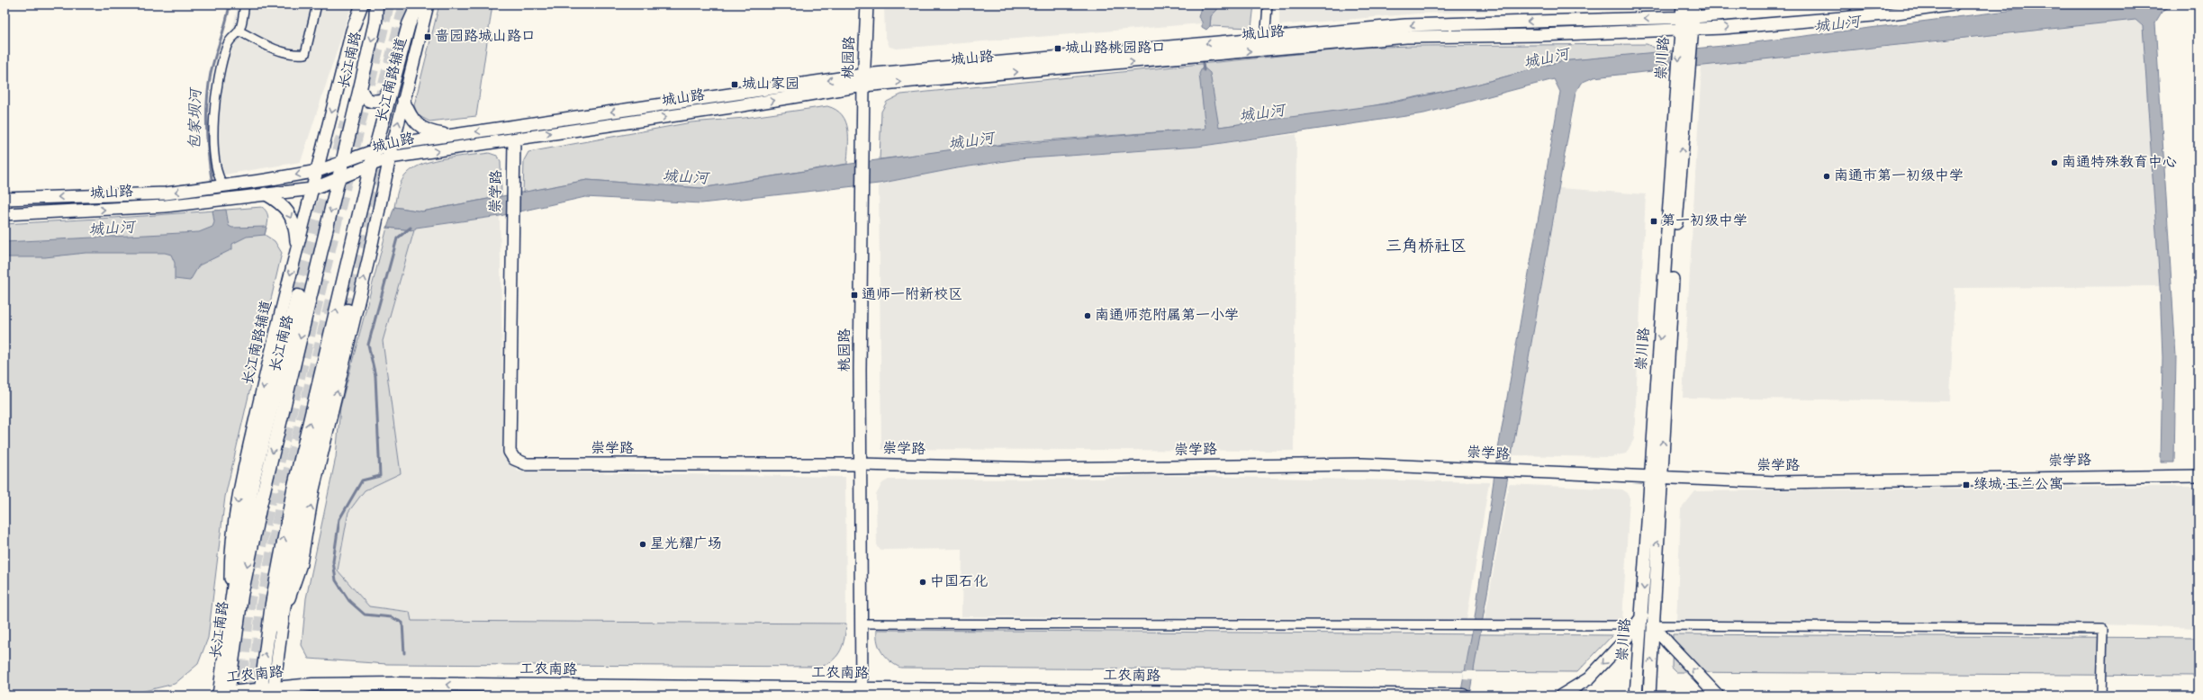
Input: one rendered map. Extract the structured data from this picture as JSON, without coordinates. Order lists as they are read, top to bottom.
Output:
{
  "streets": {
    "main road": [
      "城山路",
      "桃园路",
      "崇川路",
      "长江南路",
      "长江南路辅道",
      "崇学路",
      "工农南路"
    ]
  },
  "crossings": [
    ["城山路", "桃园路"],
    ["城山路", "崇川路"],
    ["城山路", "长江南路"],
    ["城山路", "长江南路辅道"],
    ["城山路", "崇学路"],
    ["桃园路", "崇学路"],
    ["桃园路", "工农南路"],
    ["崇川路", "崇学路"],
    ["长江南路", "长江南路辅道"],
    ["长江南路", "工农南路"],
    ["长江南路辅道", "工农南路"]
  ],
  "one_way": ["工农南路"],
  "districts": ["三角桥社区"],
  "water": ["城山河", "包家坝河"],
  "places": {
    "transit": [
      "啬园路城山路口",
      "城山路桃园路口",
      "城山家园",
      "第一初级中学",
      "通师一附新校区",
      "绿城·玉兰公寓"
    ],
    "other": [
      "南通特殊教育中心",
      "南通市第一初级中学",
      "南通师范附属第一小学",
      "星光耀广场",
      "中国石化"
    ]
  }
}
